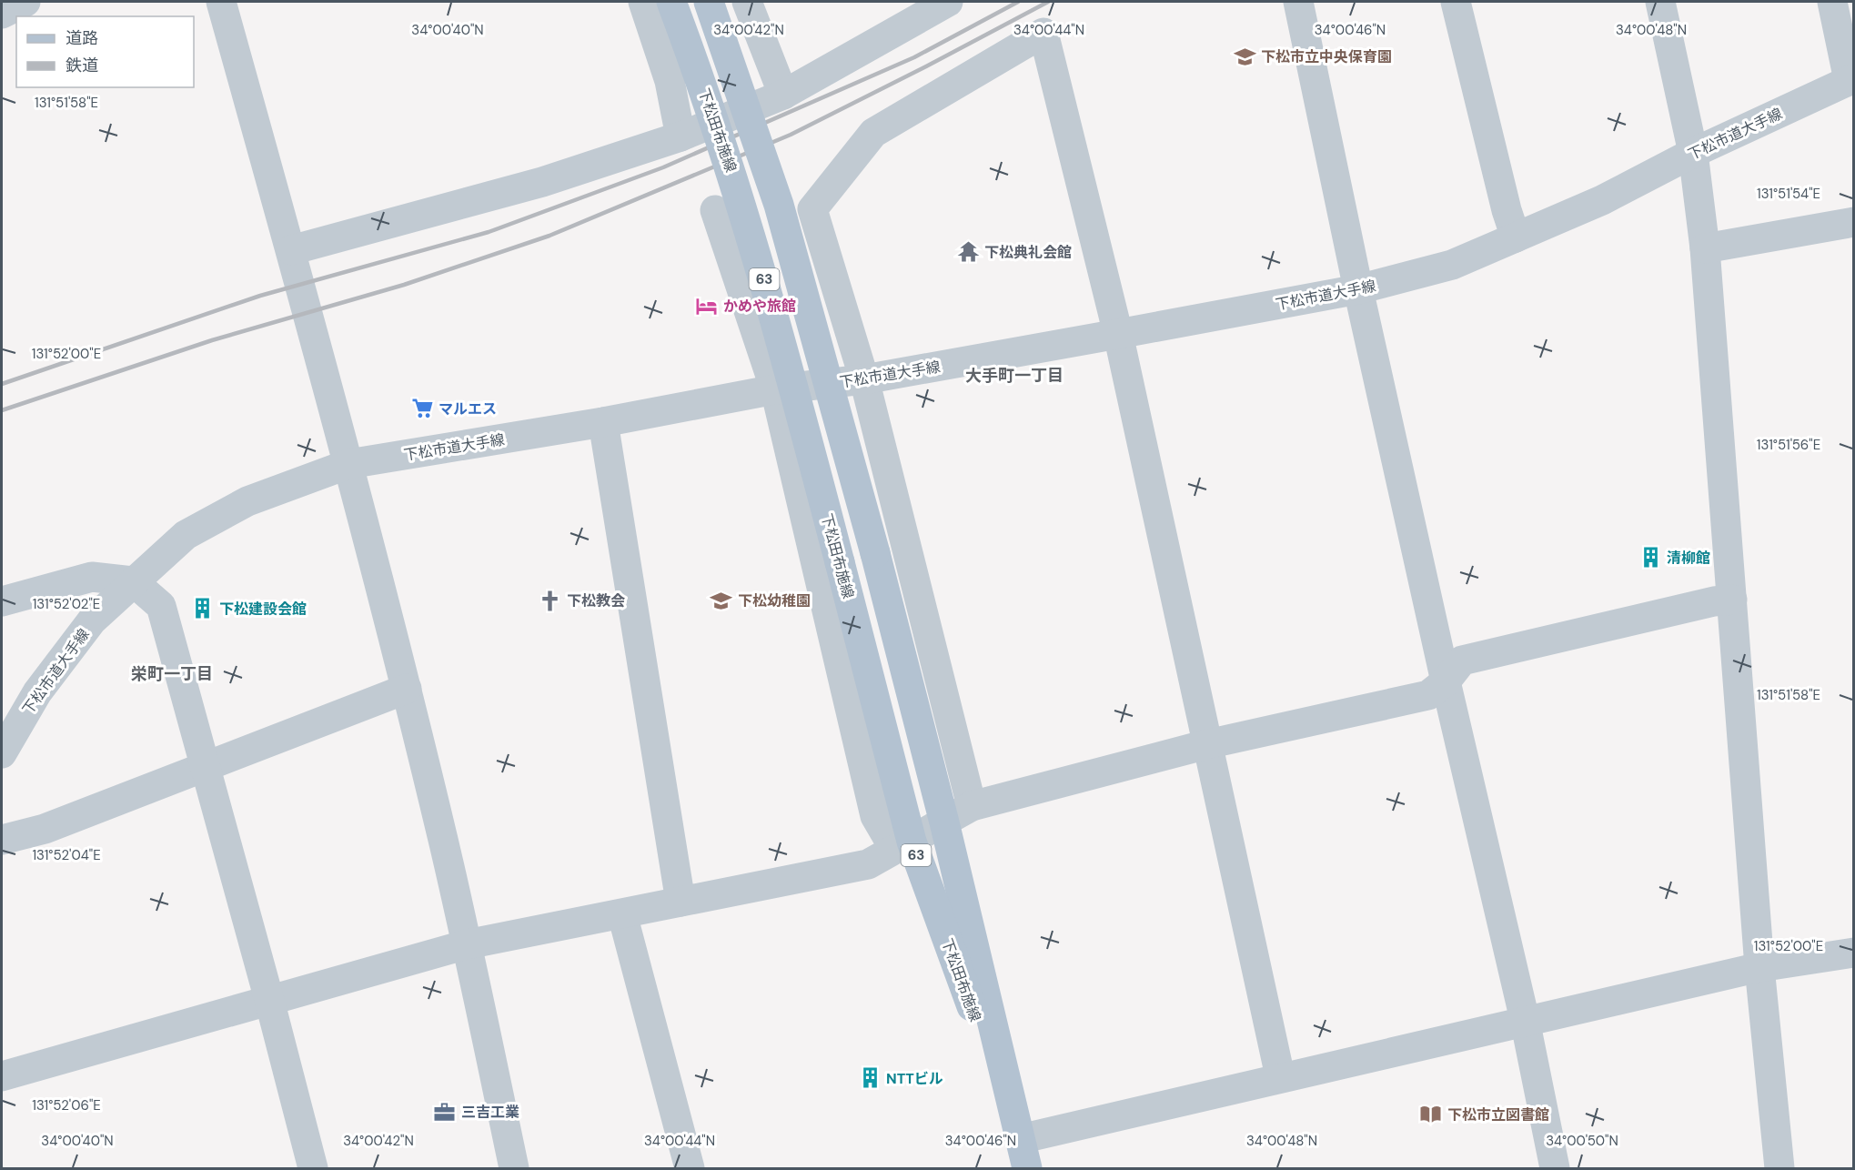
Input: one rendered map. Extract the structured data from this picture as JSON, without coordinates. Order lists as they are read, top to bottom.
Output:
{
  "streets": {
    "main road": ["下松田布施線", "63"],
    "street": ["下松市道大手線"]
  },
  "districts": ["大手町一丁目", "栄町一丁目"],
  "places": {
    "school or university": ["下松市立中央保育園", "下松幼稚園"],
    "temple": ["下松典礼会館"],
    "hotel": ["かめや旅館"],
    "supermarket": ["マルエス"],
    "building": ["清柳館", "下松建設会館", "NTTビル"],
    "church": ["下松教会"],
    "office": ["三吉工業"],
    "library": ["下松市立図書館"]
  },
  "legend": ["道路", "鉄道"],
  "coordinates": [
    "34°00'40\"N",
    "34°00'42\"N",
    "34°00'44\"N",
    "34°00'46\"N",
    "34°00'48\"N",
    "131°51'58\"E",
    "131°51'54\"E",
    "131°52'00\"E",
    "131°51'56\"E",
    "131°52'02\"E",
    "131°52'04\"E",
    "131°52'06\"E",
    "34°00'50\"N"
  ]
}
